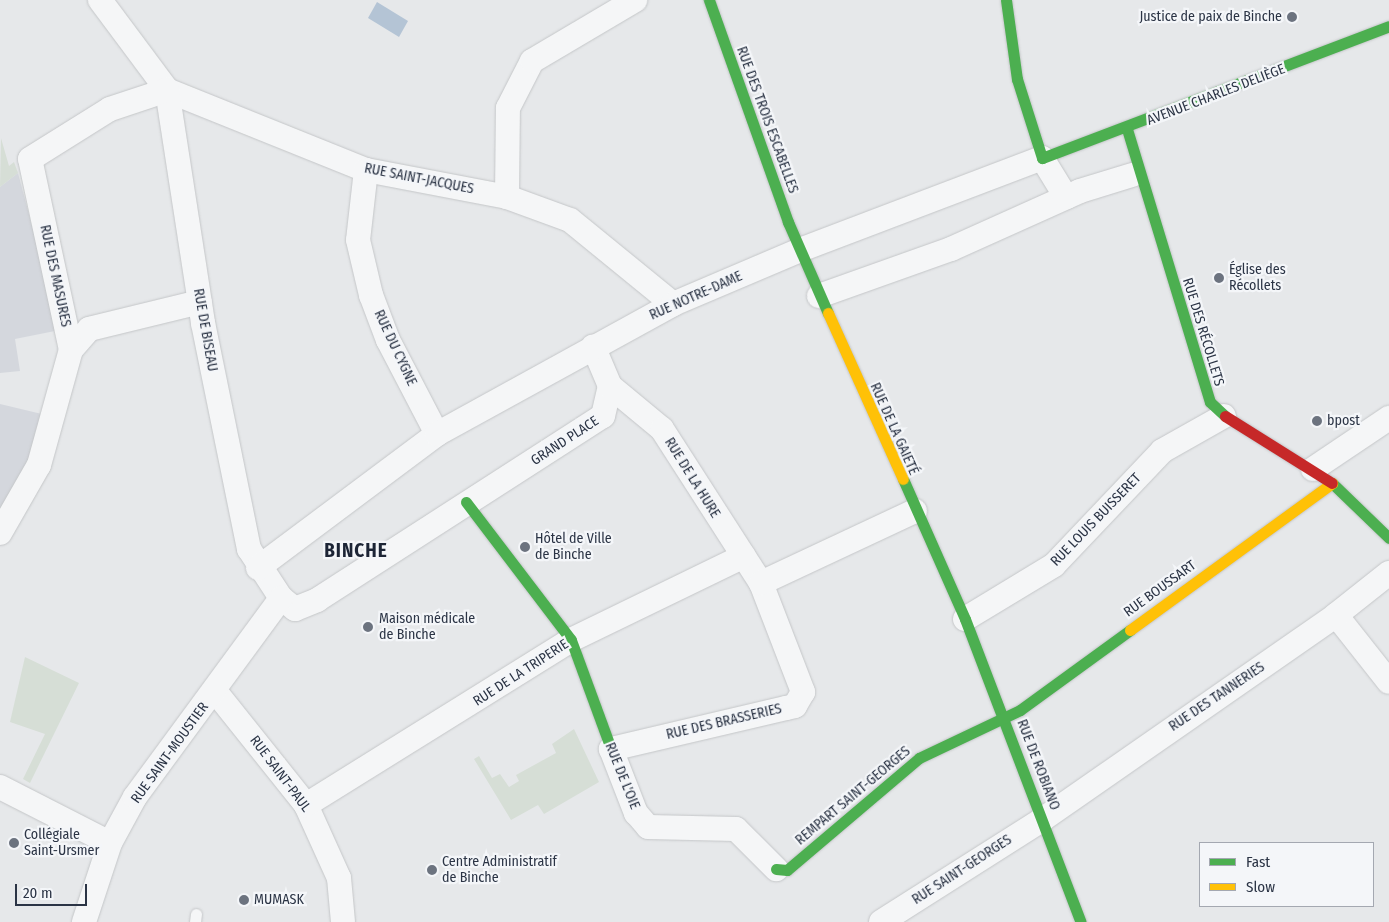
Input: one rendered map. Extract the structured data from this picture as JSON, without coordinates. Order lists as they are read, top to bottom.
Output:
{
  "streets": {
    "street": [
      "AVENUE CHARLES DELIÈGE",
      "RUE DES TROIS ESCABELLES",
      "RUE SAINT-JACQUES",
      "RUE DES MASURES",
      "RUE NOTRE-DAME",
      "RUE DE BISEAU",
      "RUE DES RÉCOLLETS",
      "RUE DU CYGNE",
      "RUE DE LA GAIETÉ",
      "GRAND PLACE",
      "RUE DE LA HURE",
      "RUE LOUIS BUISSERET",
      "RUE BOUSSART",
      "RUE DE LA TRIPERIE",
      "RUE DES TANNERIES",
      "RUE DES BRASSERIES",
      "RUE SAINT-MOUSTIER",
      "RUE DE ROBIANO",
      "RUE SAINT-PAUL",
      "RUE DE L'OIE",
      "REMPART SAINT-GEORGES",
      "RUE SAINT-GEORGES"
    ]
  },
  "crossings": [
    ["AVENUE CHARLES DELIÈGE", "RUE DES TROIS ESCABELLES"],
    ["AVENUE CHARLES DELIÈGE", "RUE NOTRE-DAME"],
    ["AVENUE CHARLES DELIÈGE", "RUE DES RÉCOLLETS"],
    ["AVENUE CHARLES DELIÈGE", "RUE DE LA GAIETÉ"],
    ["RUE DES TROIS ESCABELLES", "RUE NOTRE-DAME"],
    ["RUE DES TROIS ESCABELLES", "RUE DE LA GAIETÉ"],
    ["RUE SAINT-JACQUES", "RUE DES MASURES"],
    ["RUE SAINT-JACQUES", "RUE NOTRE-DAME"],
    ["RUE SAINT-JACQUES", "RUE DE BISEAU"],
    ["RUE SAINT-JACQUES", "RUE DU CYGNE"],
    ["RUE DES MASURES", "RUE DE BISEAU"],
    ["RUE NOTRE-DAME", "RUE DE LA GAIETÉ"],
    ["RUE DES RÉCOLLETS", "RUE LOUIS BUISSERET"],
    ["RUE DES RÉCOLLETS", "RUE BOUSSART"],
    ["RUE DE LA GAIETÉ", "RUE LOUIS BUISSERET"],
    ["RUE DE LA GAIETÉ", "RUE DE ROBIANO"],
    ["GRAND PLACE", "RUE DE LA HURE"],
    ["GRAND PLACE", "RUE SAINT-MOUSTIER"],
    ["GRAND PLACE", "RUE DE L'OIE"],
    ["RUE DE LA HURE", "RUE DE LA TRIPERIE"],
    ["RUE DE LA HURE", "RUE DES BRASSERIES"],
    ["RUE LOUIS BUISSERET", "RUE DE ROBIANO"],
    ["RUE BOUSSART", "RUE DE ROBIANO"],
    ["RUE BOUSSART", "REMPART SAINT-GEORGES"],
    ["RUE DE LA TRIPERIE", "RUE SAINT-PAUL"],
    ["RUE DE LA TRIPERIE", "RUE DE L'OIE"],
    ["RUE DES TANNERIES", "RUE DE ROBIANO"],
    ["RUE DES TANNERIES", "RUE SAINT-GEORGES"],
    ["RUE DES BRASSERIES", "RUE DE L'OIE"],
    ["RUE SAINT-MOUSTIER", "RUE SAINT-PAUL"],
    ["RUE DE ROBIANO", "REMPART SAINT-GEORGES"],
    ["RUE DE ROBIANO", "RUE SAINT-GEORGES"],
    ["RUE DE L'OIE", "REMPART SAINT-GEORGES"]
  ],
  "districts": ["BINCHE"],
  "places": [
    "Justice de paix de Binche",
    "Église des Récollets",
    "bpost",
    "Hôtel de Ville de Binche",
    "Maison médicale de Binche",
    "Collégiale Saint-Ursmer",
    "Centre Administratif de Binche",
    "MUMASK"
  ],
  "legend": ["Fast", "Slow"],
  "scale_bar": "20 m"
}
